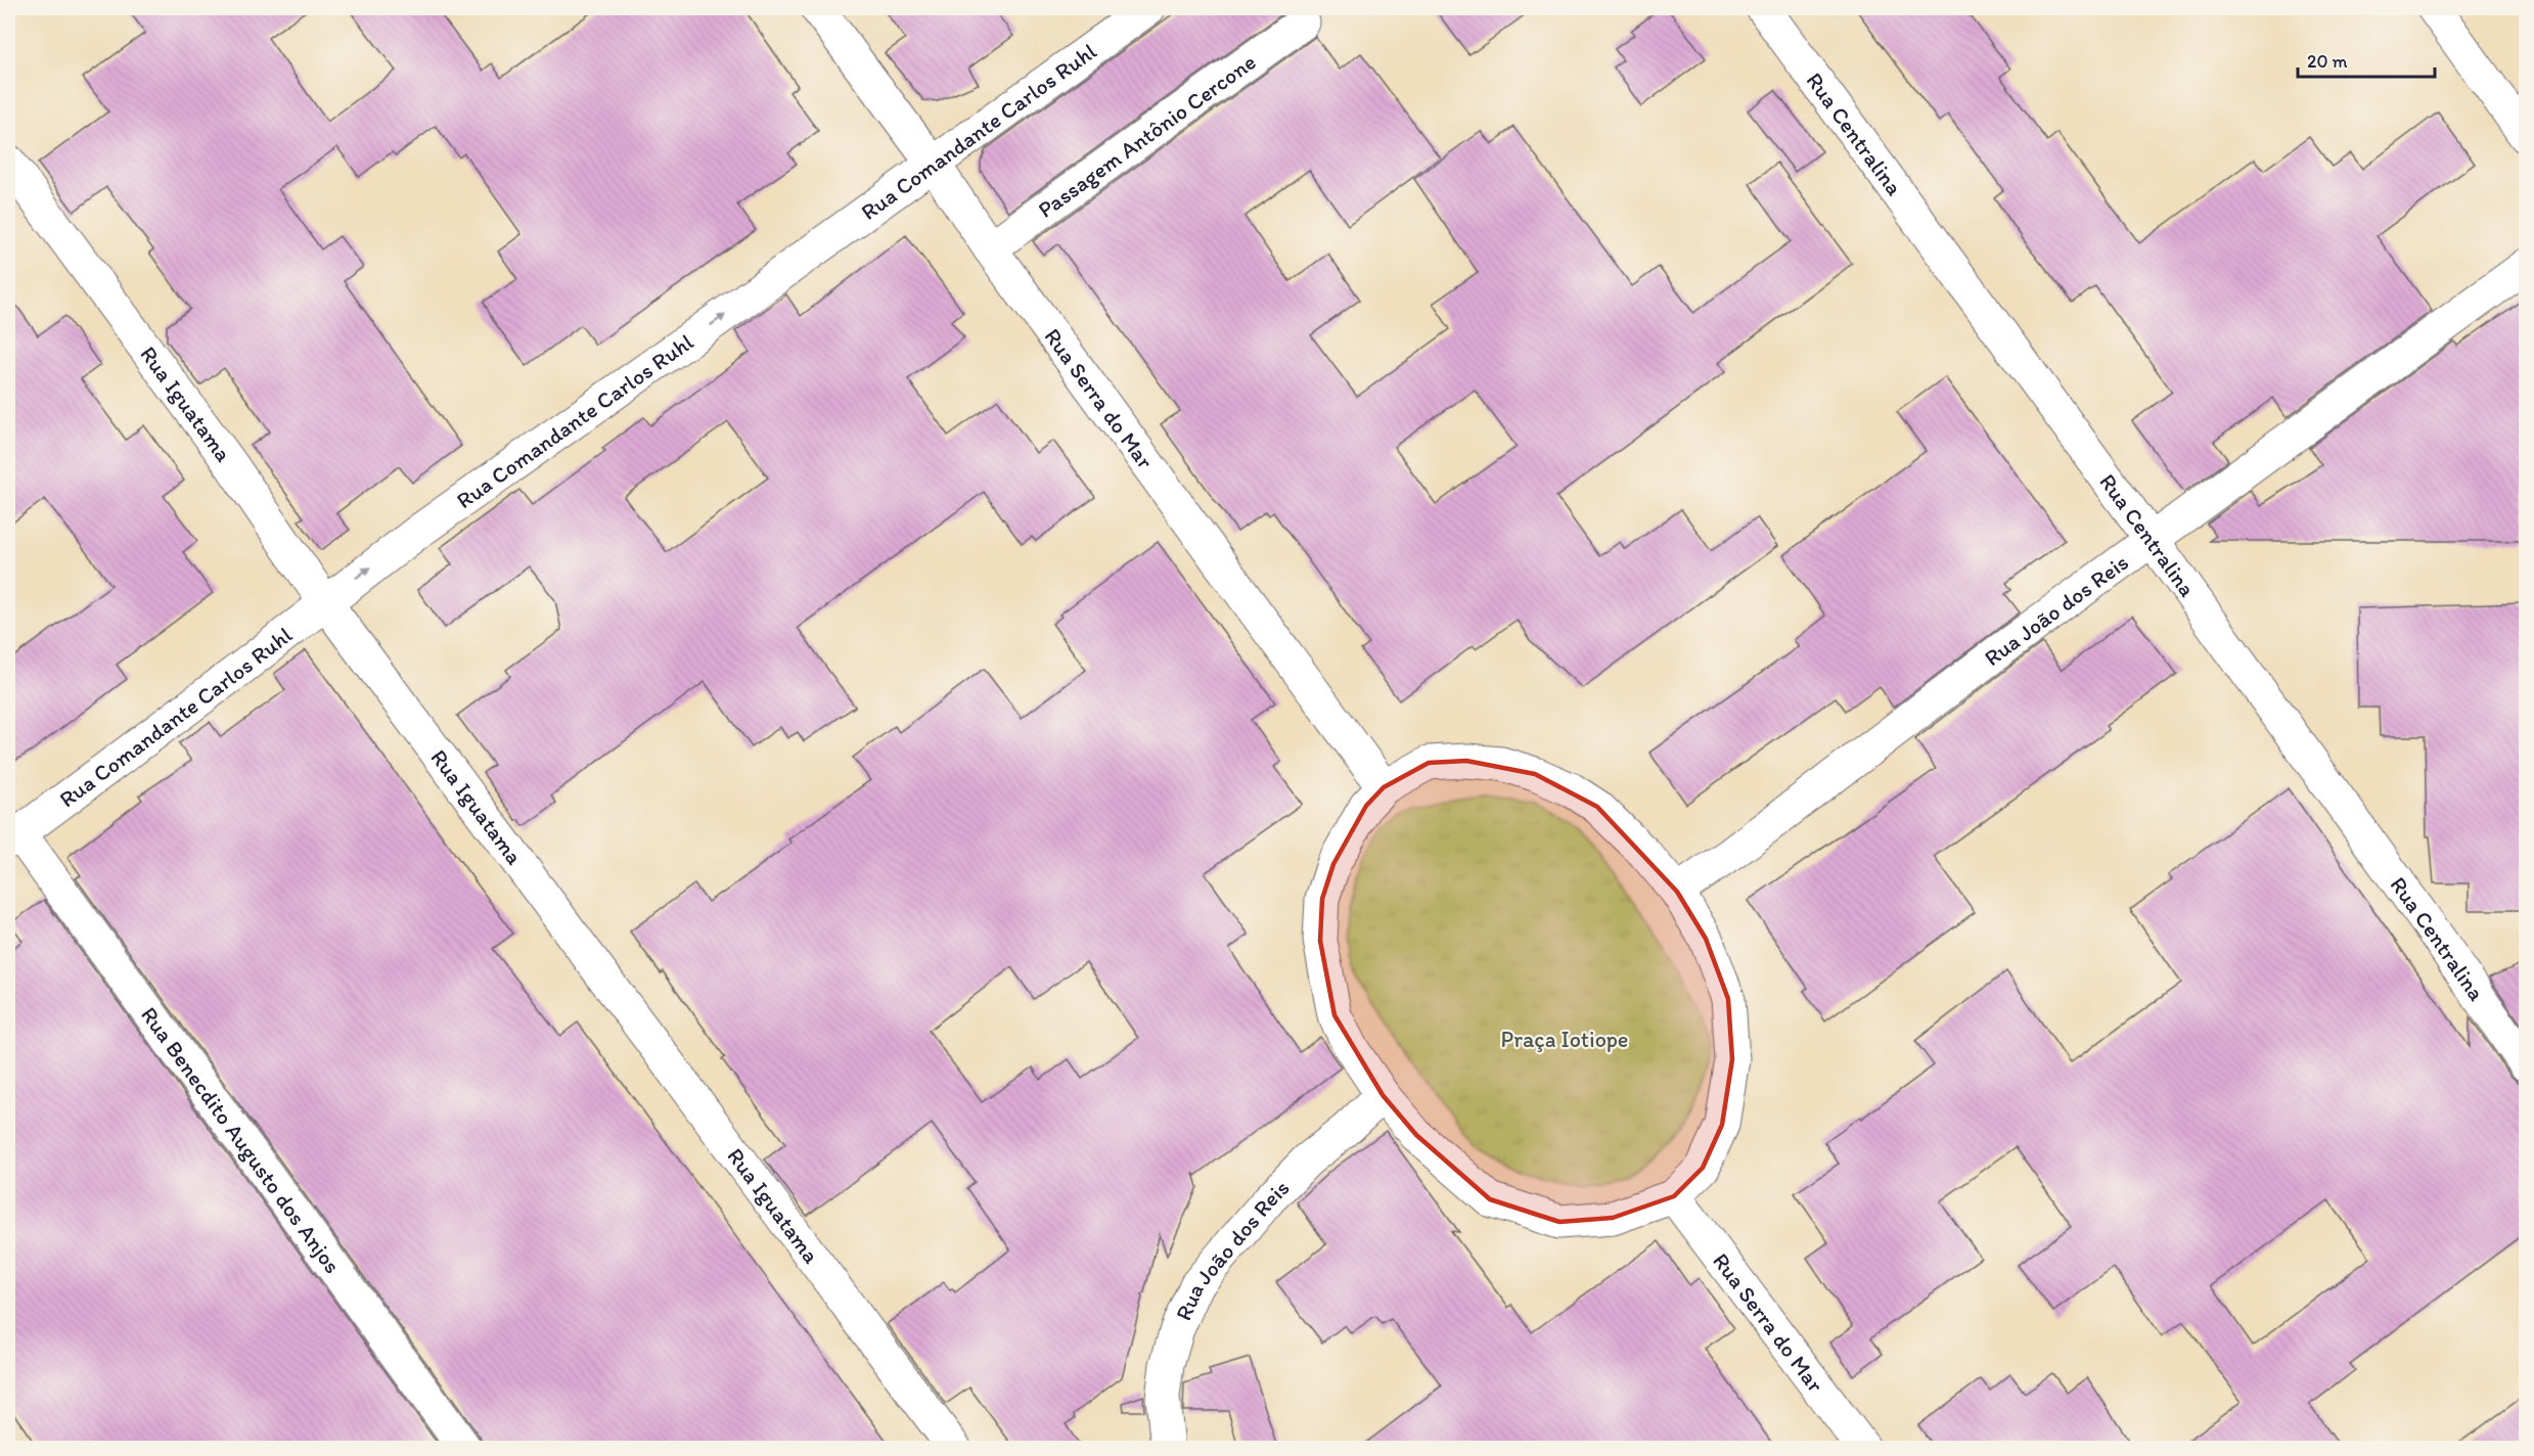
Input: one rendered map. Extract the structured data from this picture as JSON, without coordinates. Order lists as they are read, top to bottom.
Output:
{
  "streets": {
    "street": [
      "Rua Comandante Carlos Ruhl",
      "Rua Centralina",
      "Passagem Antônio Cercone",
      "Rua Serra do Mar",
      "Rua Iguatama",
      "Rua João dos Reis",
      "Rua Benecdito Augusto dos Anjos"
    ]
  },
  "crossings": [
    ["Rua Comandante Carlos Ruhl", "Rua Serra do Mar"],
    ["Rua Comandante Carlos Ruhl", "Rua Iguatama"],
    ["Rua Comandante Carlos Ruhl", "Rua Benecdito Augusto dos Anjos"],
    ["Rua Centralina", "Rua João dos Reis"],
    ["Passagem Antônio Cercone", "Rua Serra do Mar"]
  ],
  "one_way": ["Rua Comandante Carlos Ruhl"],
  "parks": ["Praça Iotiope"],
  "scale_bar": "20 m"
}
